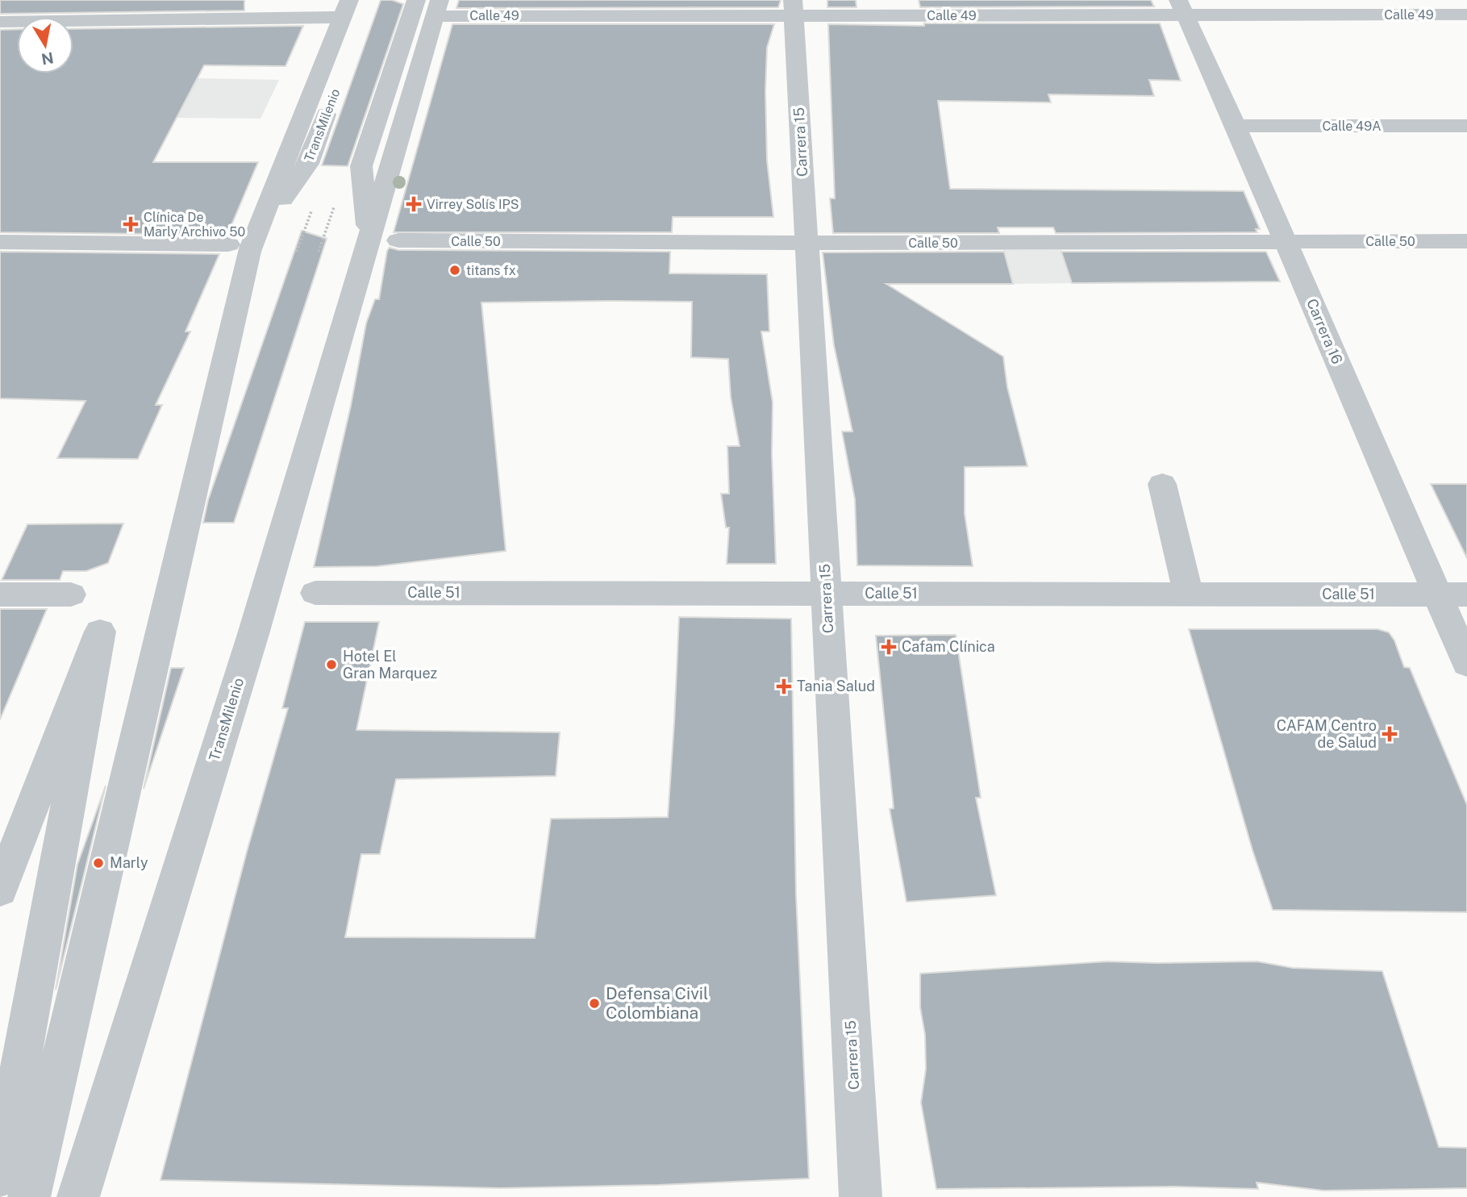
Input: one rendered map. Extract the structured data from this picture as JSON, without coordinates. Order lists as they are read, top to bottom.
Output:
{
  "streets": {
    "street": [
      "Calle 49",
      "TransMilenio",
      "Calle 49A",
      "Carrera 15",
      "Calle 50",
      "Carrera 16",
      "Calle 51"
    ]
  },
  "crossings": [
    ["Calle 49", "TransMilenio"],
    ["Calle 49", "Carrera 15"],
    ["Calle 49", "Carrera 16"],
    ["TransMilenio", "Calle 50"],
    ["Calle 49A", "Carrera 16"],
    ["Carrera 15", "Calle 50"],
    ["Carrera 15", "Calle 51"],
    ["Calle 50", "Carrera 16"],
    ["Carrera 16", "Calle 51"]
  ],
  "places": {
    "health": [
      "Virrey Solís IPS",
      "Clínica De Marly Archivo 50",
      "Cafam Clínica",
      "Tania Salud",
      "CAFAM Centro de Salud"
    ],
    "other": [
      "titans fx",
      "Hotel El Gran Marquez",
      "Marly",
      "Defensa Civil Colombiana"
    ]
  },
  "north": "bottom"
}
